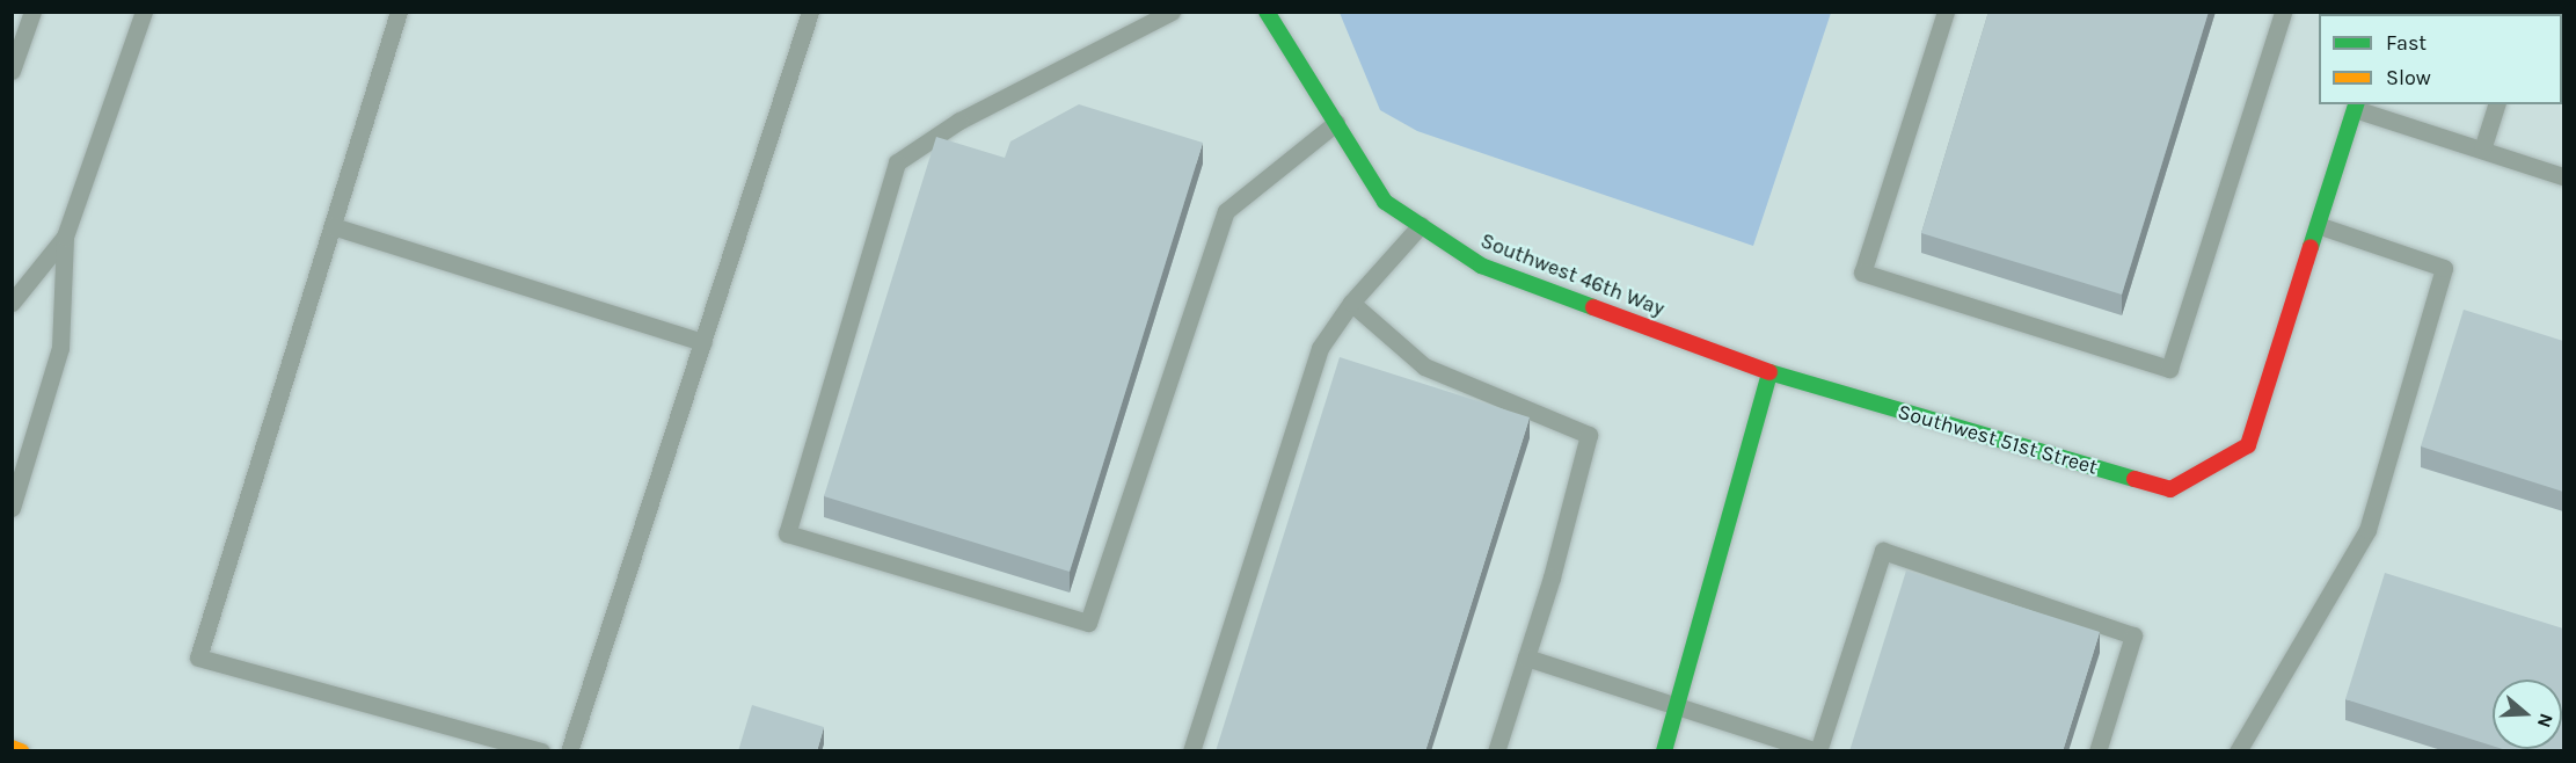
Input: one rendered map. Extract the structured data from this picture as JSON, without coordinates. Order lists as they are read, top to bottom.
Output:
{
  "streets": {
    "street": ["Southwest 46th Way", "Southwest 51st Street"]
  },
  "crossings": [
    ["Southwest 46th Way", "Southwest 51st Street"]
  ],
  "legend": ["Fast", "Slow"],
  "north": "right"
}
